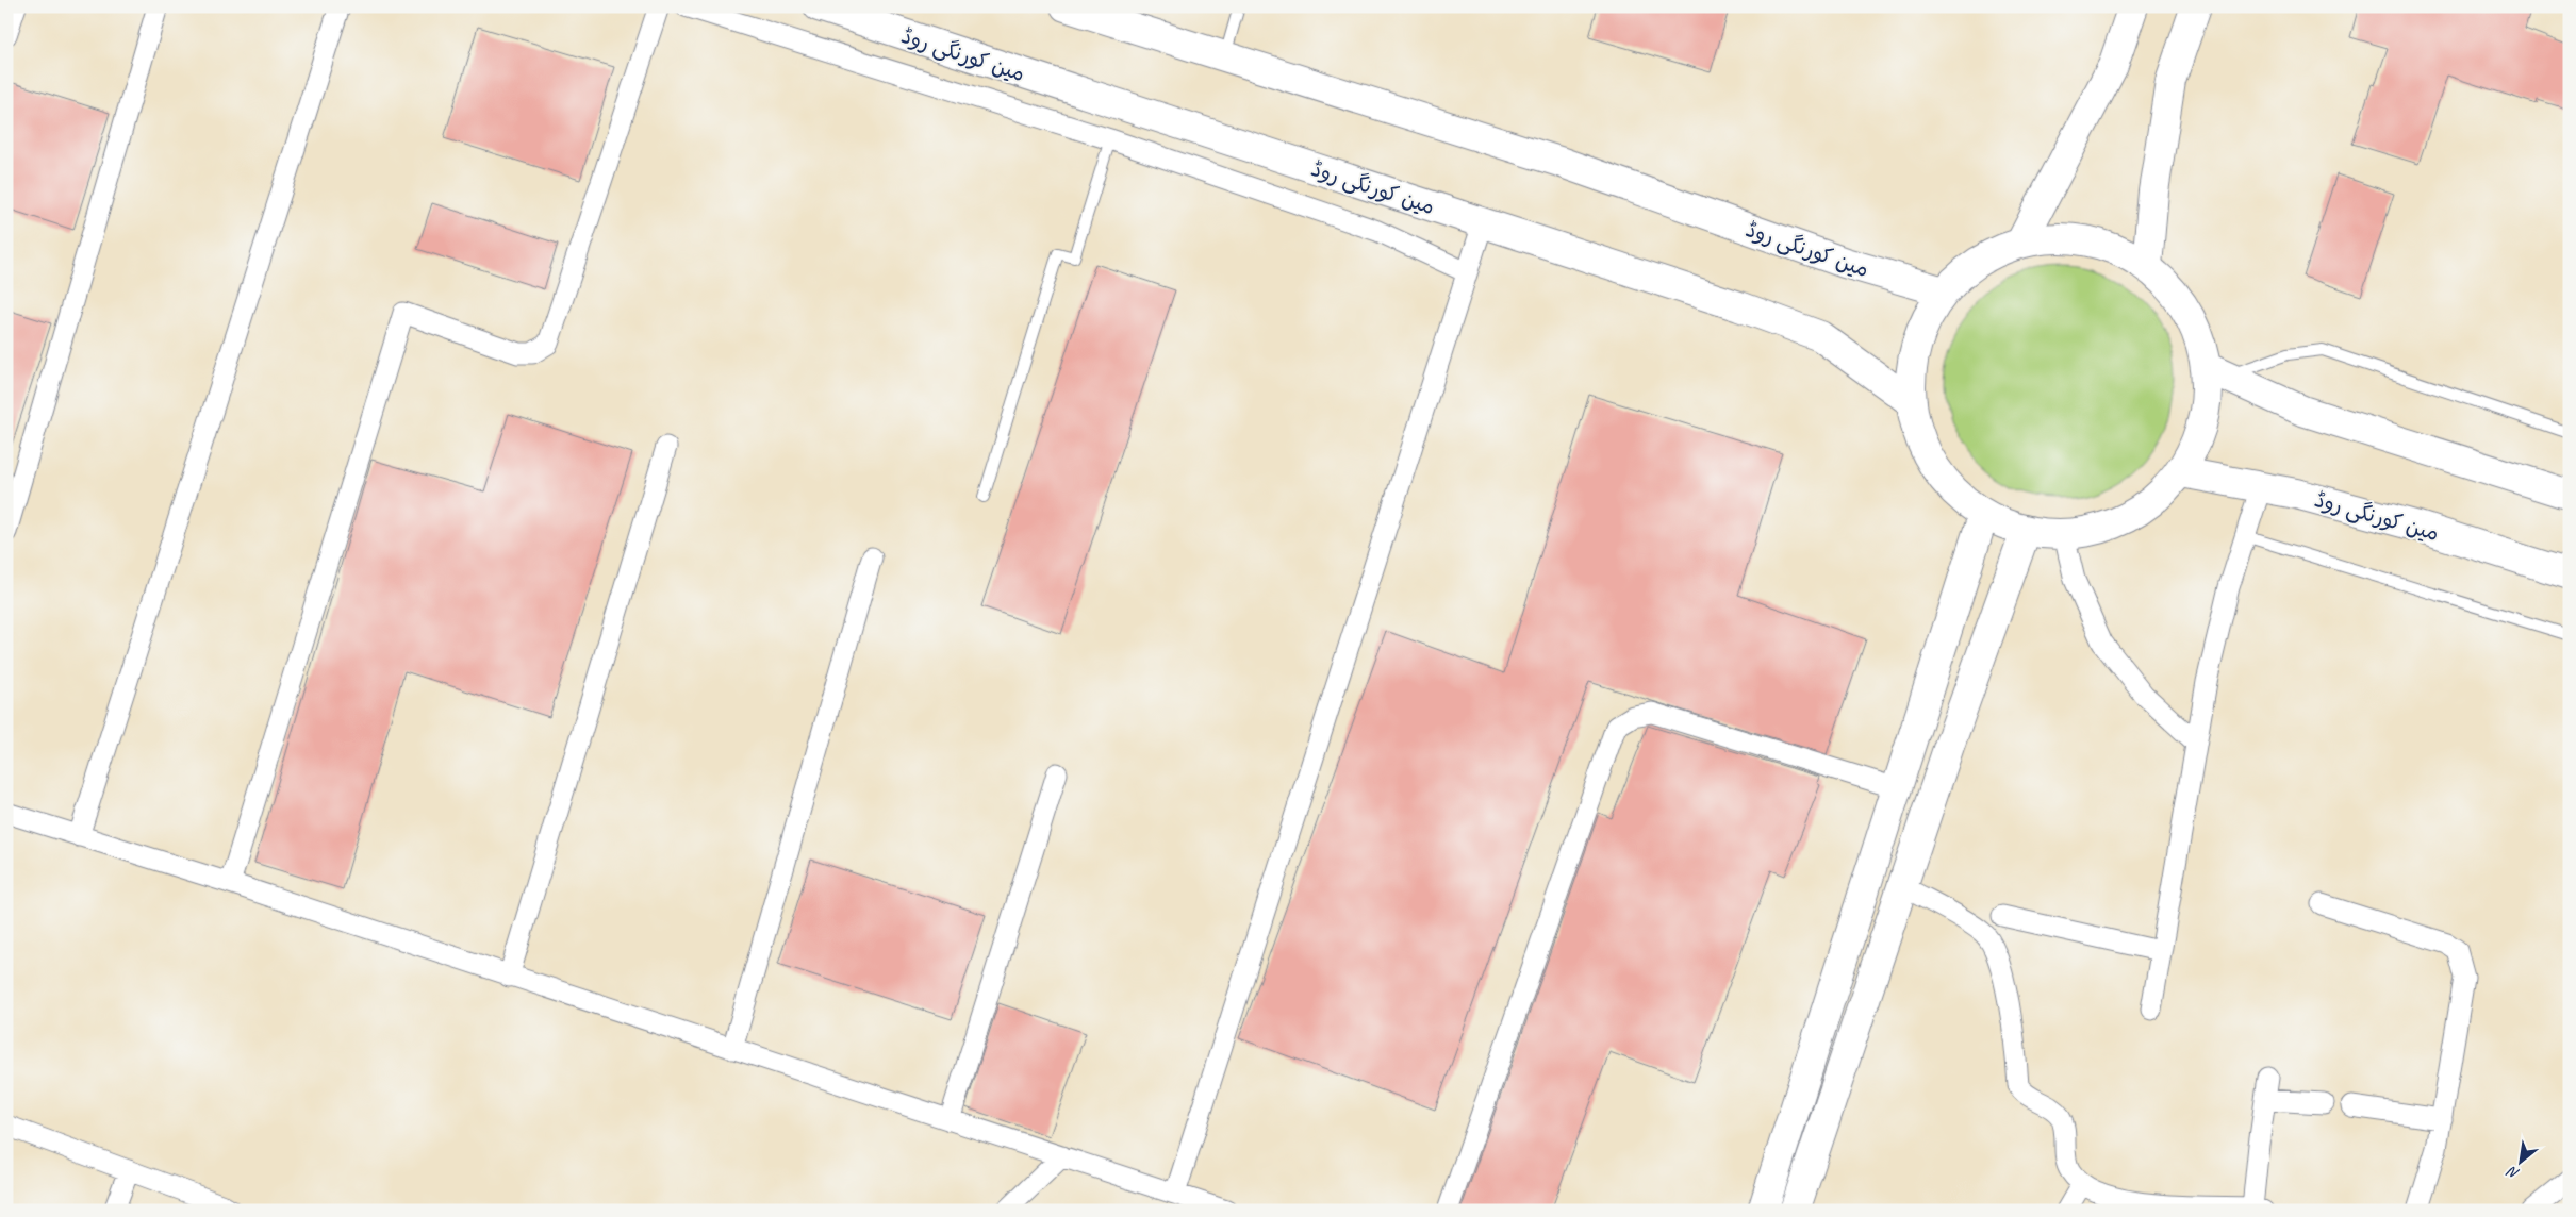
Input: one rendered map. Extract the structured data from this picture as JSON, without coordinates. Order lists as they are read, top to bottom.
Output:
{
  "streets": {
    "main road": ["مین کورنگی روڈ"]
  },
  "north": "bottom left"
}
